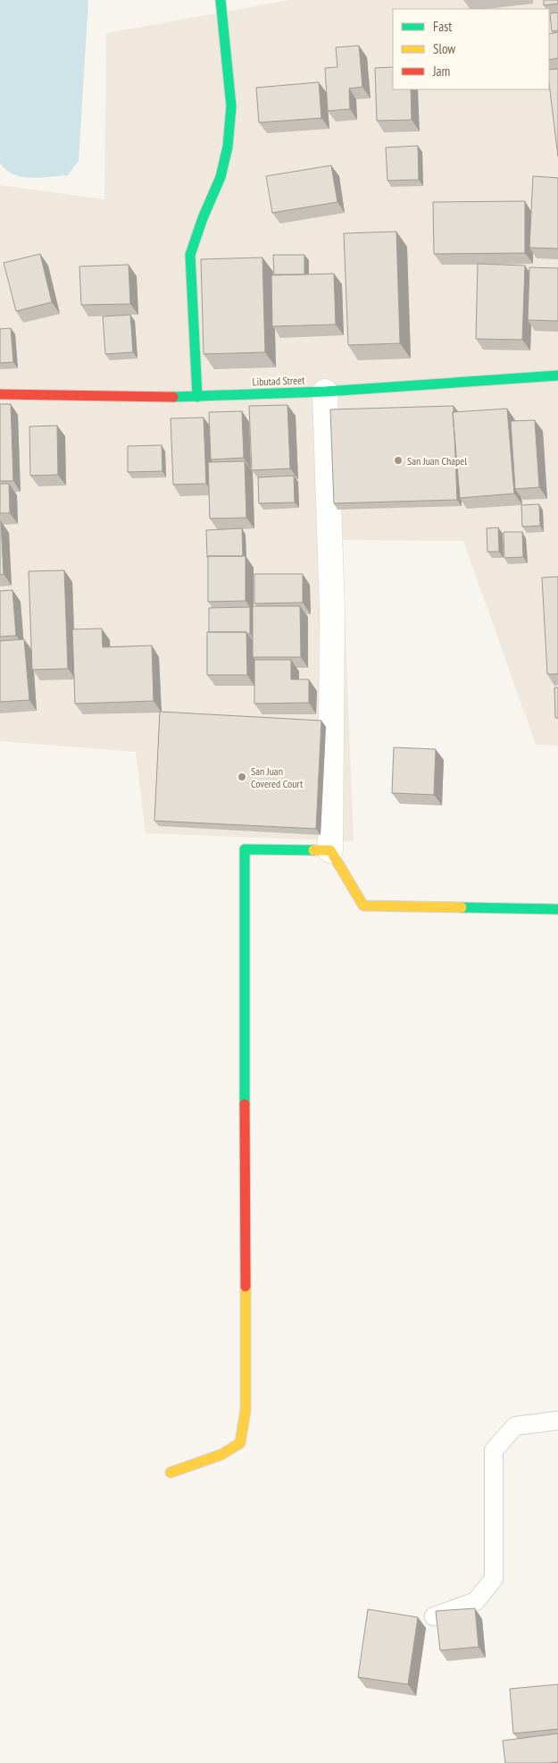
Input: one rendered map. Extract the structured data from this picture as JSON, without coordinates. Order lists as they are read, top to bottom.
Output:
{
  "streets": {
    "street": ["Libutad Street"]
  },
  "places": ["San Juan Chapel", "San Juan Covered Court"],
  "legend": ["Fast", "Slow", "Jam"]
}
